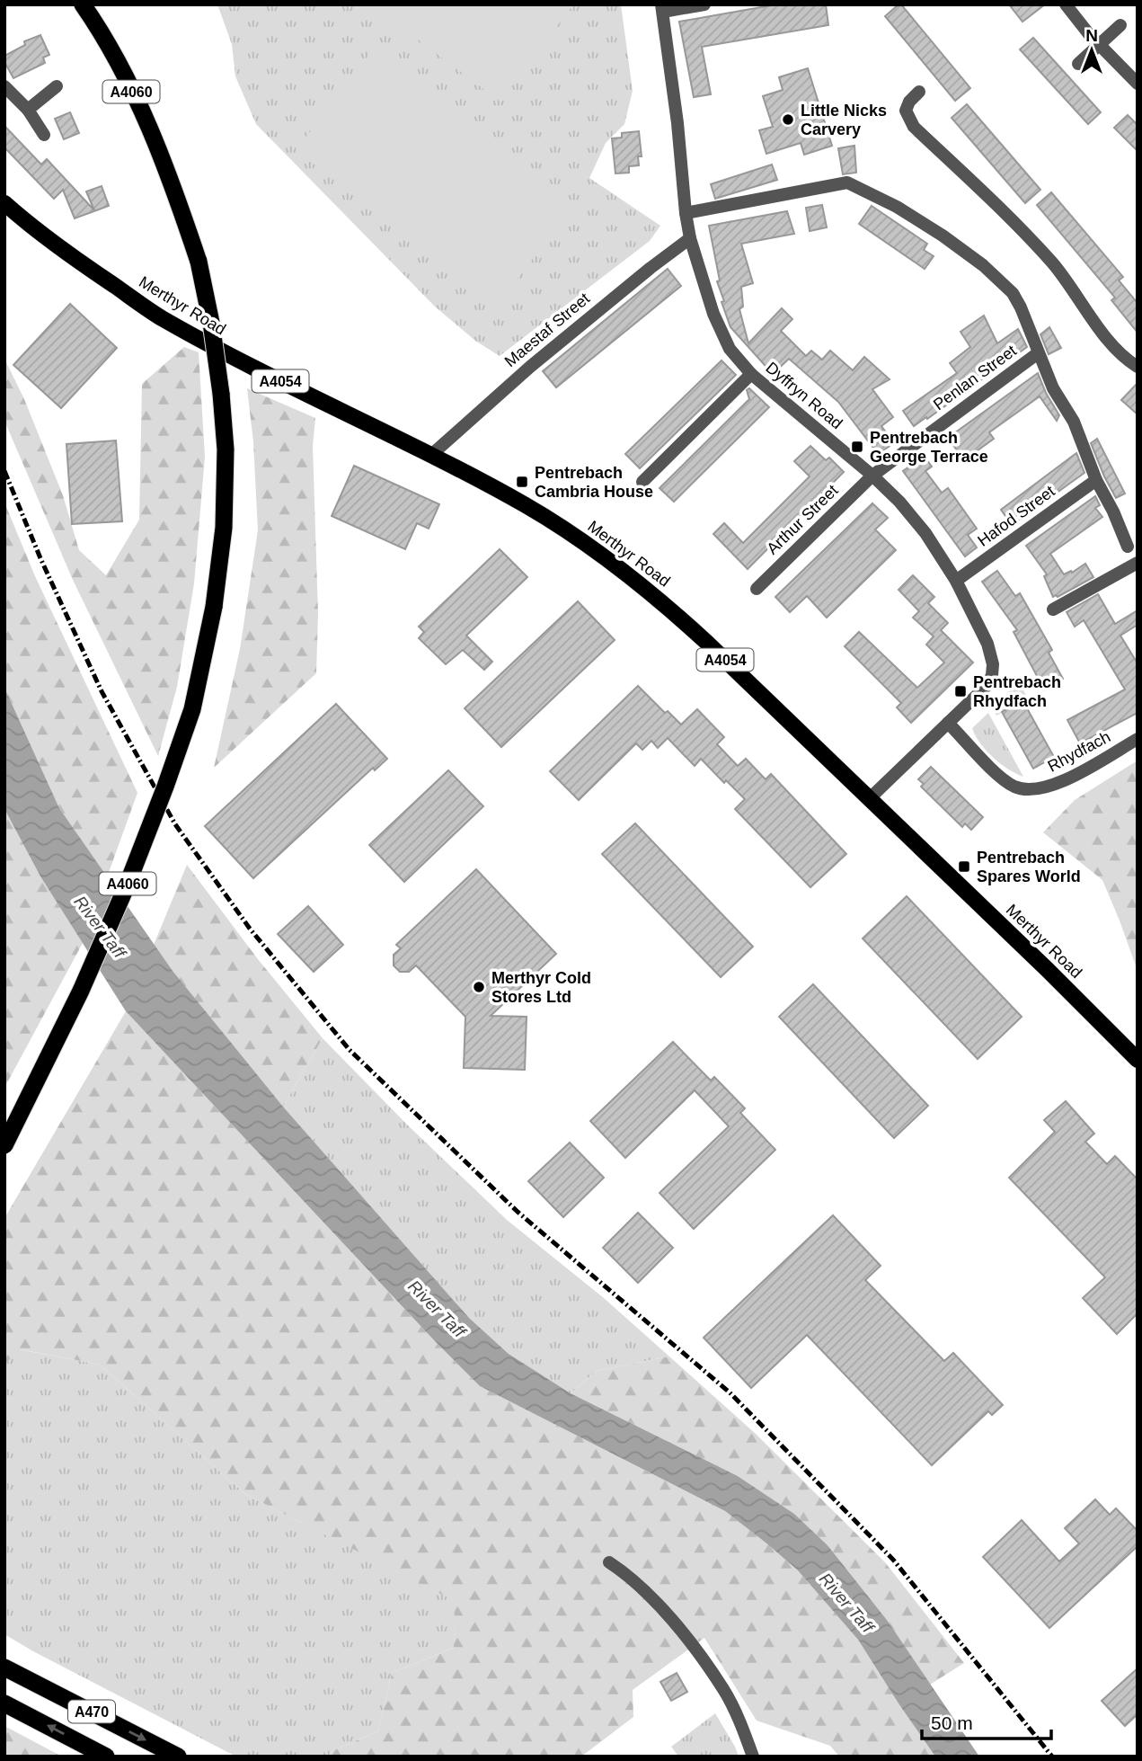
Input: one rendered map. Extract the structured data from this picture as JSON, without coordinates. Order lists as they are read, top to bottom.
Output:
{
  "streets": {
    "highway": ["A4060", "A470"],
    "main road": ["Merthyr Road", "A4054"],
    "street": [
      "Maestaf Street",
      "Penlan Street",
      "Dyffryn Road",
      "Hafod Street",
      "Arthur Street",
      "Rhydfach"
    ]
  },
  "crossings": [
    ["Merthyr Road", "Maestaf Street"],
    ["Merthyr Road", "Dyffryn Road"],
    ["Maestaf Street", "Dyffryn Road"],
    ["Penlan Street", "Dyffryn Road"],
    ["Penlan Street", "Arthur Street"],
    ["Dyffryn Road", "Hafod Street"],
    ["Dyffryn Road", "Arthur Street"],
    ["Dyffryn Road", "Rhydfach"]
  ],
  "water": ["River Taff"],
  "places": {
    "other": ["Little Nicks Carvery", "Merthyr Cold Stores Ltd"],
    "transit": [
      "Pentrebach George Terrace",
      "Pentrebach Cambria House",
      "Pentrebach Rhydfach",
      "Pentrebach Spares World"
    ]
  },
  "scale_bar": "50 m",
  "north": "top"
}
